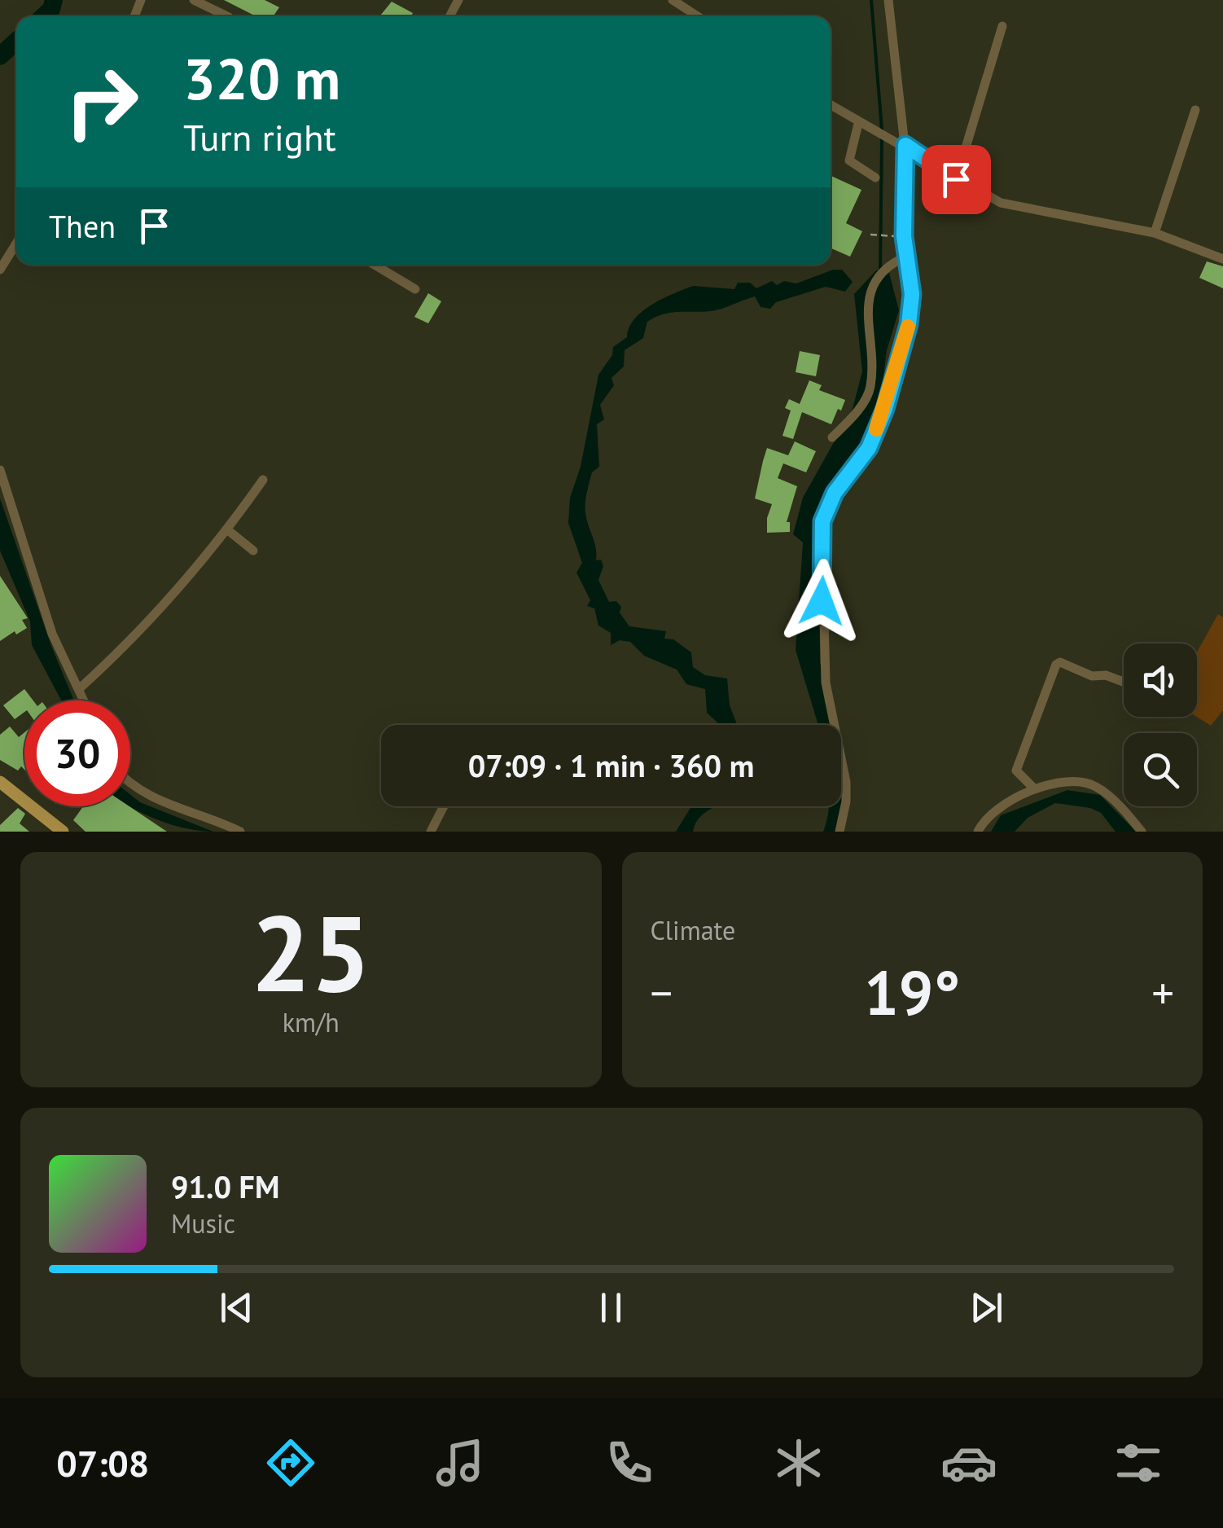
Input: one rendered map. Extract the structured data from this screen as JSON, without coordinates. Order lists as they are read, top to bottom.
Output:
{
  "page": {
    "turn": ["320 m", "Turn right"],
    "then": "Then",
    "limit": "30",
    "trip": "07:09 · 1 min · 360 m",
    "tile": [
      ["25", "km/h"],
      "Climate"
    ],
    "heat": ["−", "19°", "+"],
    "song": ["91.0 FM", "Music"],
    "tabs": "07:08"
  }
}
